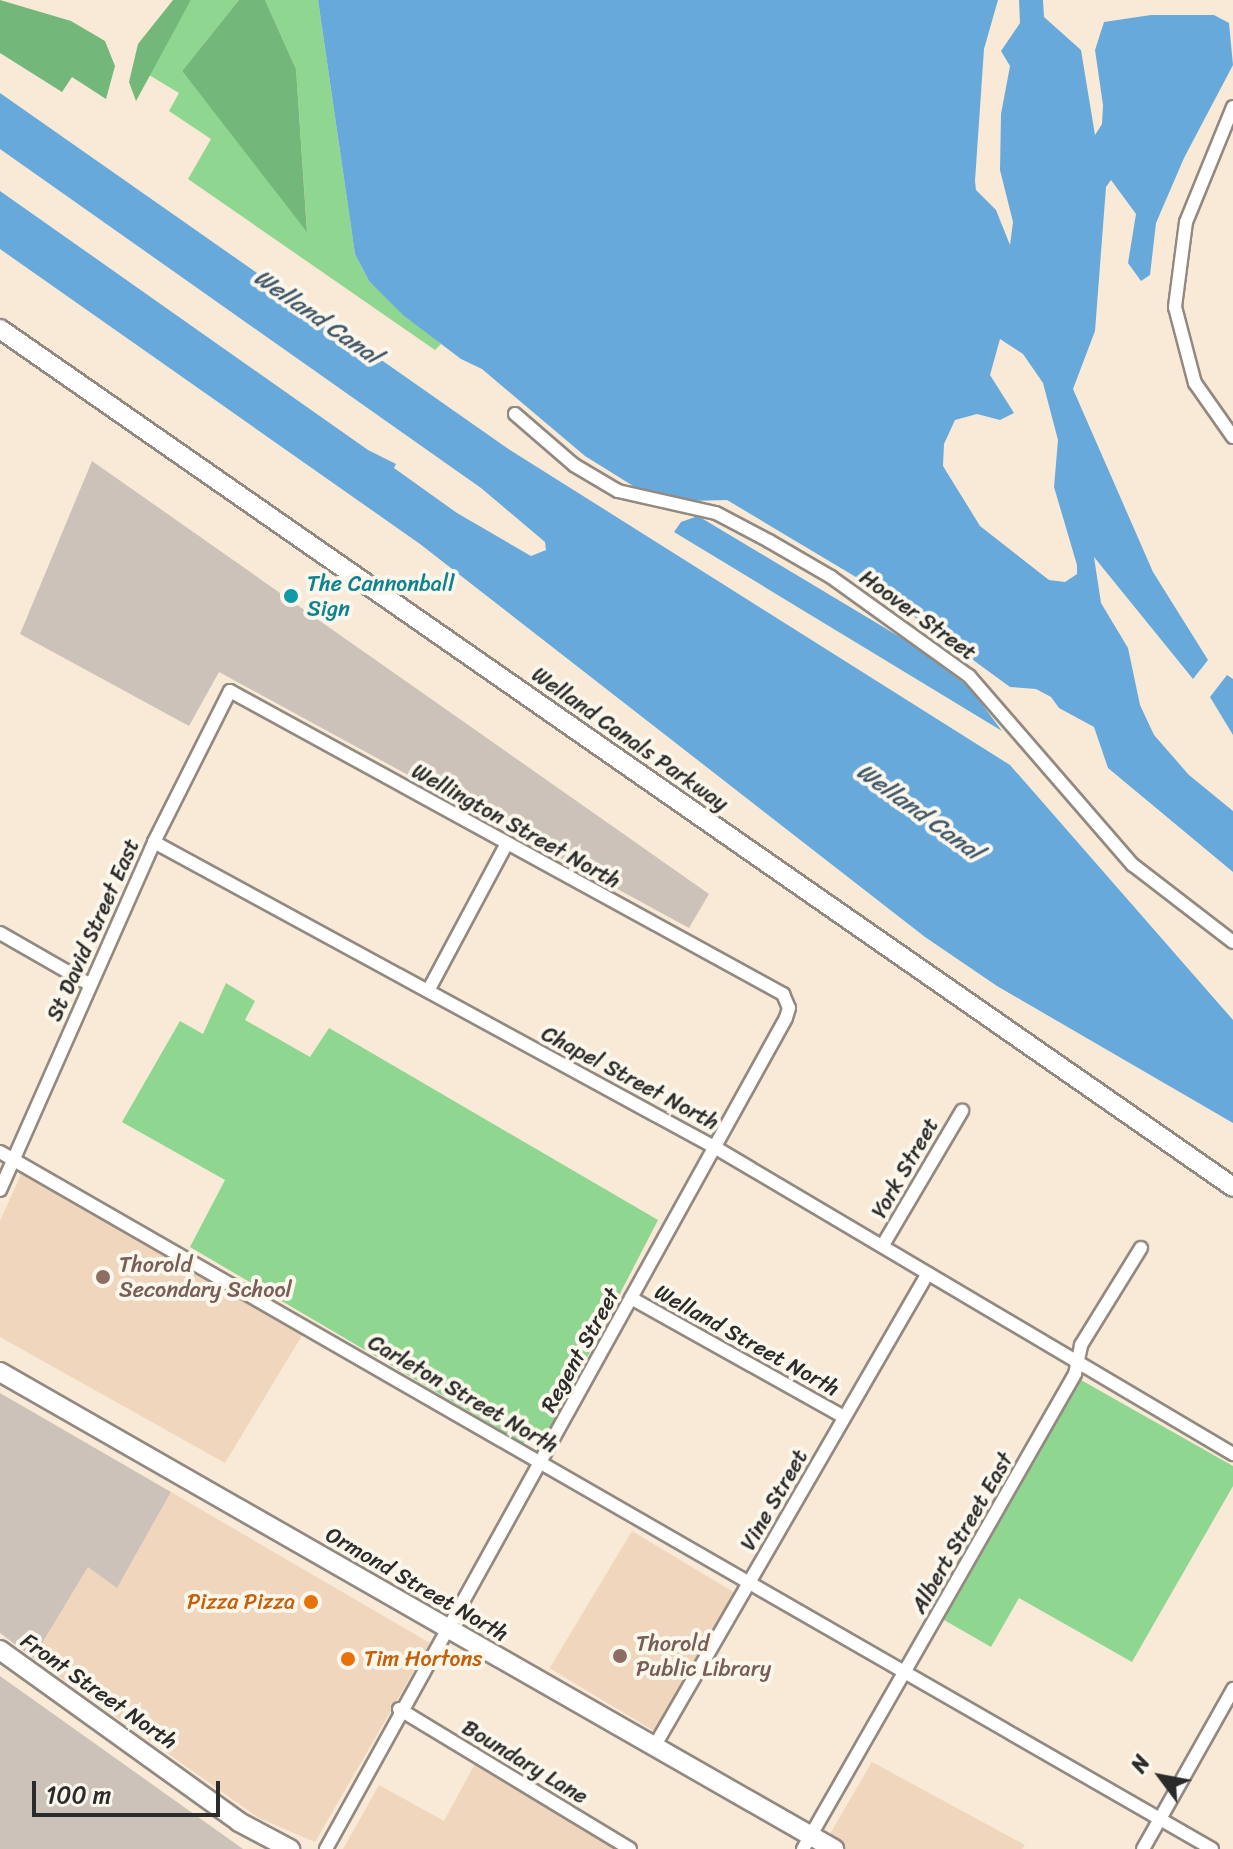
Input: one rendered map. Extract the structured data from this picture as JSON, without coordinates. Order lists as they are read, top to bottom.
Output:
{
  "streets": {
    "street": [
      "Hoover Street",
      "Welland Canals Parkway",
      "Wellington Street North",
      "St David Street East",
      "Chapel Street North",
      "York Street",
      "Welland Street North",
      "Regent Street",
      "Carleton Street North",
      "Vine Street",
      "Albert Street East",
      "Ormond Street North",
      "Front Street North",
      "Boundary Lane"
    ]
  },
  "crossings": [
    ["Wellington Street North", "St David Street East"],
    ["Wellington Street North", "Regent Street"],
    ["St David Street East", "Chapel Street North"],
    ["St David Street East", "Carleton Street North"],
    ["Chapel Street North", "York Street"],
    ["Chapel Street North", "Regent Street"],
    ["Chapel Street North", "Vine Street"],
    ["Chapel Street North", "Albert Street East"],
    ["Welland Street North", "Regent Street"],
    ["Welland Street North", "Vine Street"],
    ["Regent Street", "Carleton Street North"],
    ["Regent Street", "Ormond Street North"],
    ["Regent Street", "Boundary Lane"],
    ["Carleton Street North", "Vine Street"],
    ["Carleton Street North", "Albert Street East"],
    ["Vine Street", "Ormond Street North"],
    ["Albert Street East", "Ormond Street North"]
  ],
  "water": ["Welland Canal"],
  "places": [
    "The Cannonball Sign",
    "Thorold Secondary School",
    "Pizza Pizza",
    "Thorold Public Library",
    "Tim Hortons"
  ],
  "scale_bar": "100 m",
  "north": "top left"
}
